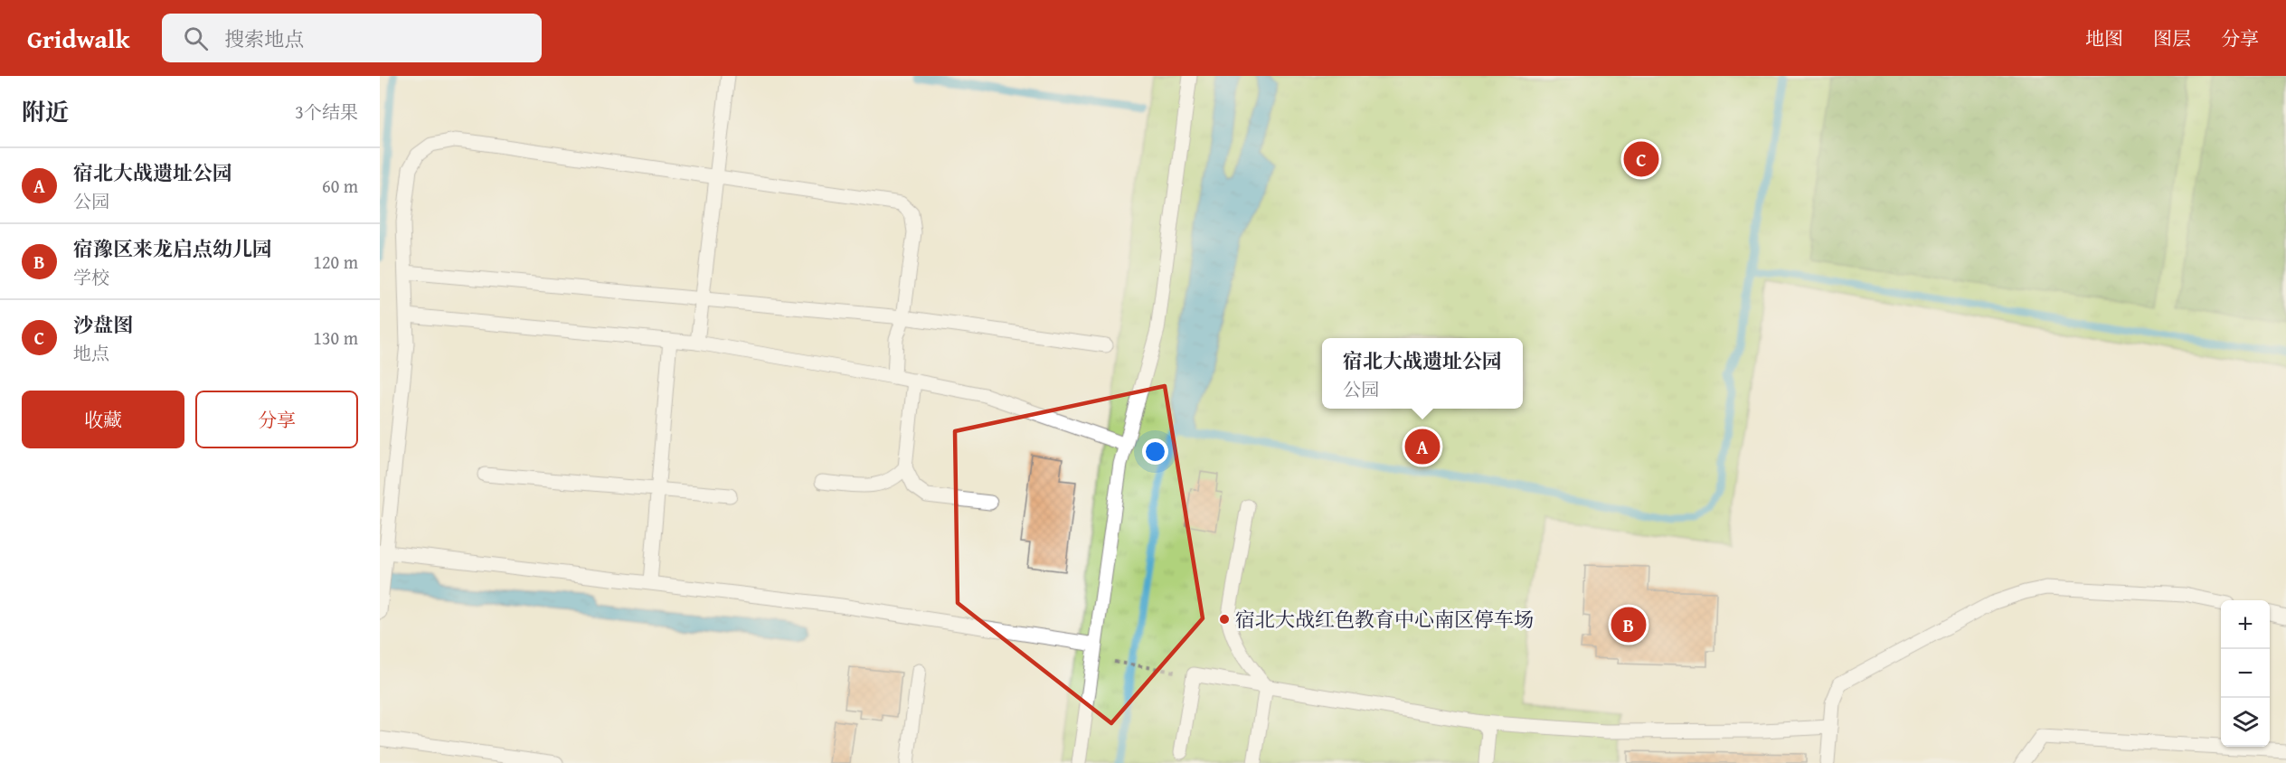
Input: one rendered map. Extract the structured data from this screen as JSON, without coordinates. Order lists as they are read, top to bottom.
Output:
{
  "places": ["宿北大战红色教育中心南区停车场"],
  "page": {
    "header": "Gridwalk",
    "search": "搜索地点",
    "nav": ["地图", "图层", "分享"],
    "heading": ["附近", "3个结果"],
    "pins": ["C", "A", "B"],
    "list": [
      {
        "mark": "A",
        "name": "宿北大战遗址公园",
        "note": "公园",
        "value": "60 m"
      },
      {
        "mark": "B",
        "name": "宿豫区来龙启点幼儿园",
        "note": "学校",
        "value": "120 m"
      },
      {
        "mark": "C",
        "name": "沙盘图",
        "note": "地点",
        "value": "130 m"
      }
    ],
    "popup": ["宿北大战遗址公园", "公园"],
    "buttons": ["收藏", "分享"],
    "map_buttons": ["+", "−"]
  }
}
